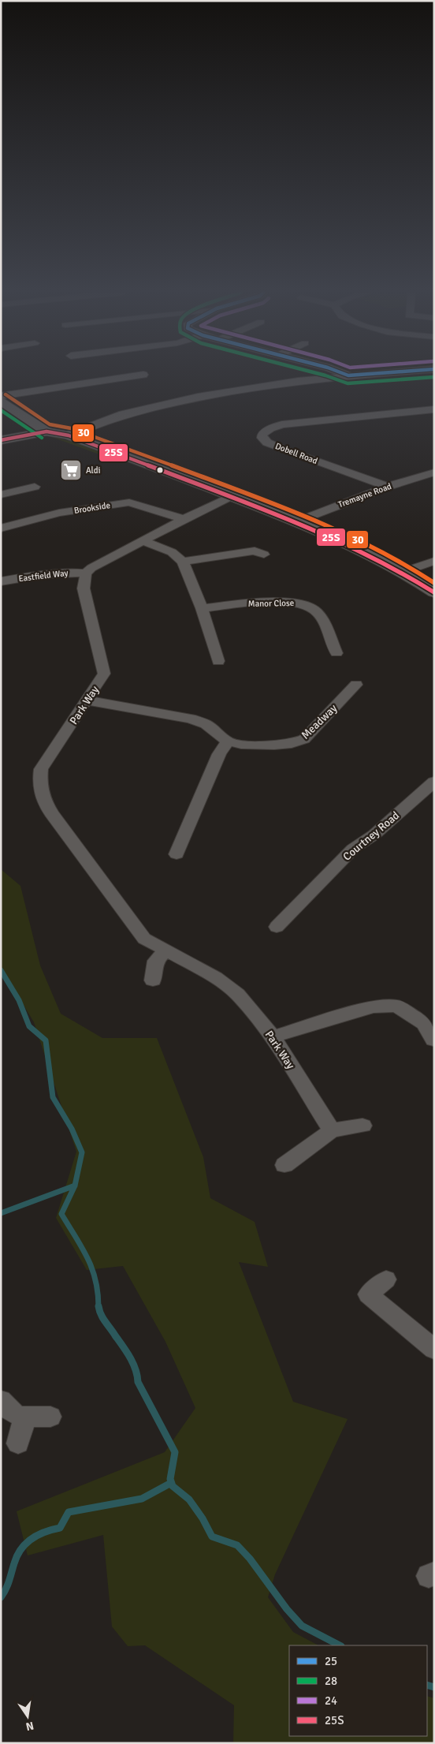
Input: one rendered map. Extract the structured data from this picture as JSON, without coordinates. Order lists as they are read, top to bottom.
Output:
{
  "streets": {
    "street": [
      "Dobell Road",
      "Tremayne Road",
      "Brookside",
      "Eastfield Way",
      "Manor Close",
      "Park Way",
      "Meadway",
      "Courtney Road"
    ]
  },
  "crossings": [
    ["Dobell Road", "Tremayne Road"],
    ["Eastfield Way", "Park Way"],
    ["Park Way", "Meadway"]
  ],
  "places": {
    "supermarket": ["Aldi"]
  },
  "lines": [
    "transit line 25",
    "transit line 28",
    "transit line 30",
    "transit line 25S"
  ],
  "legend": [
    "25",
    "28",
    "24",
    "25S"
  ],
  "north": "bottom"
}
